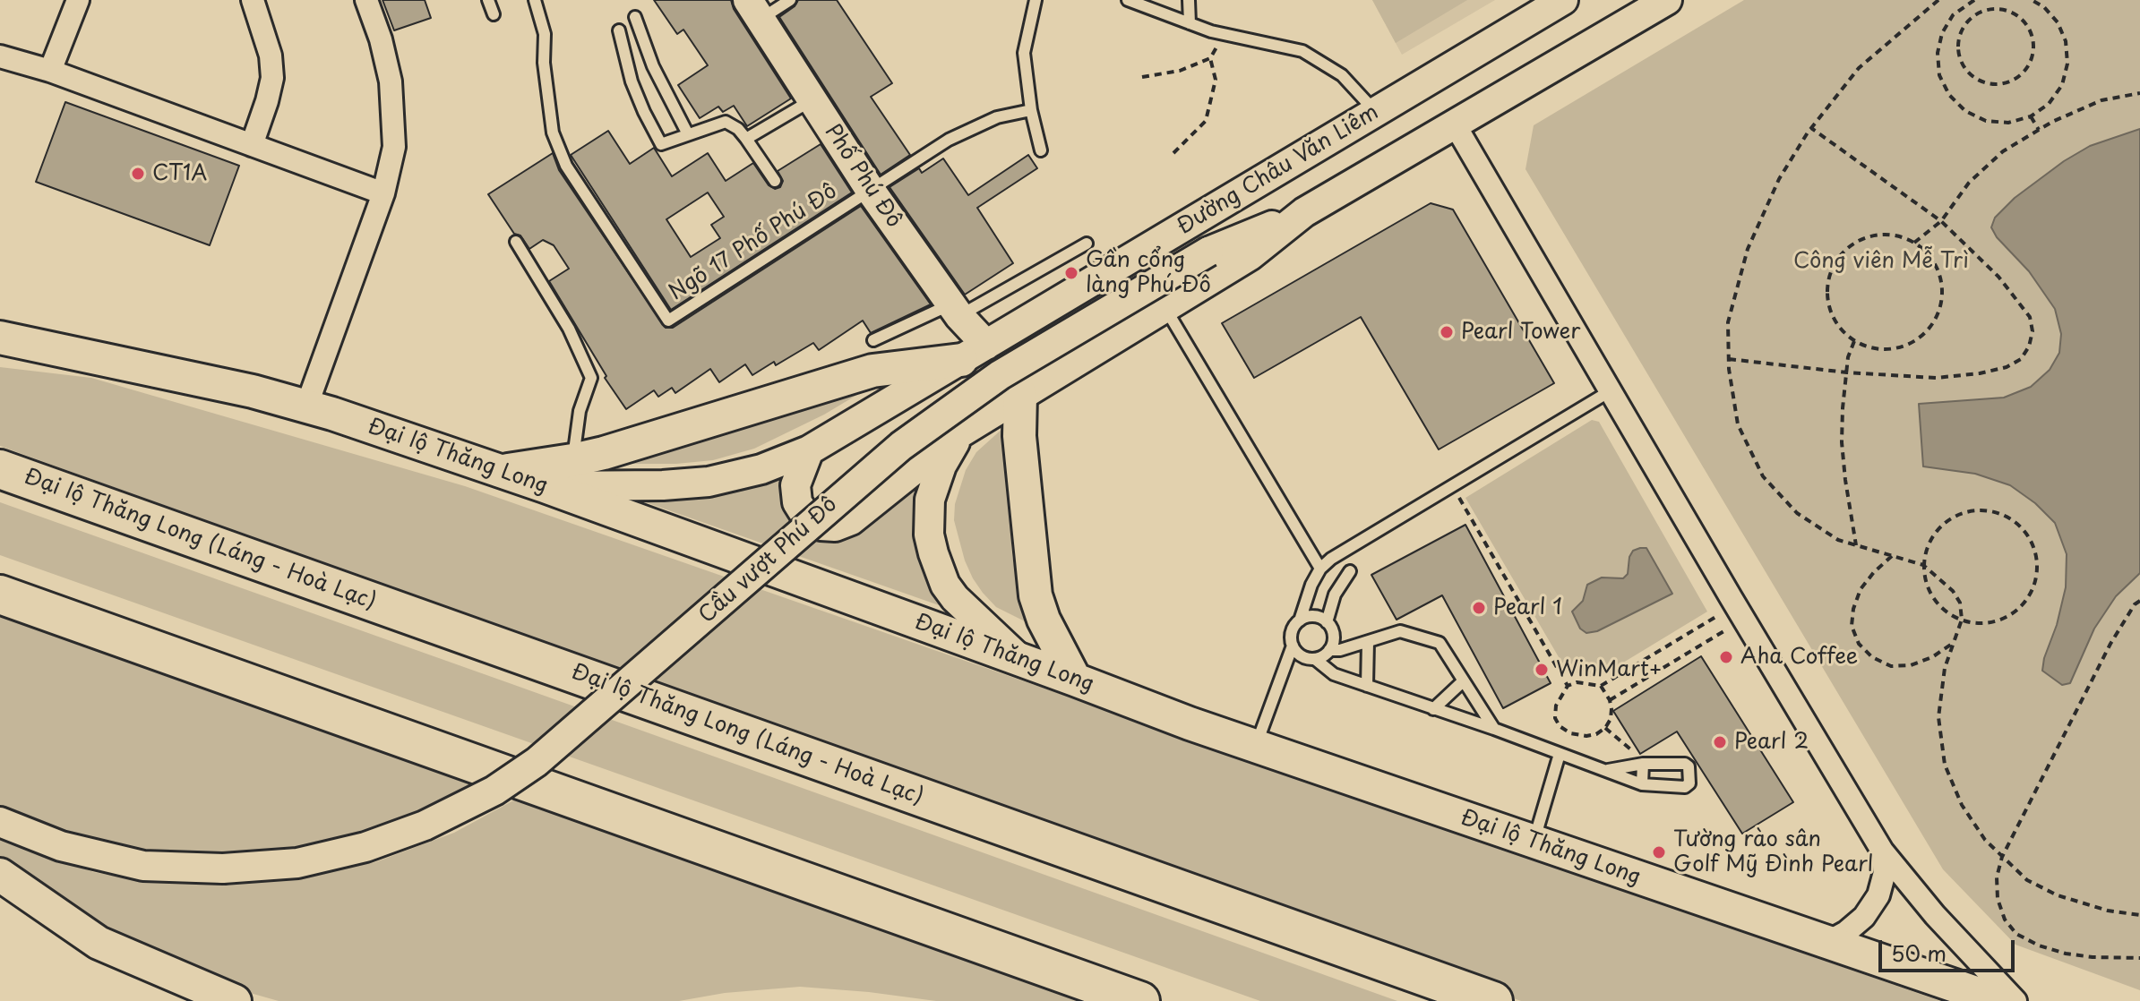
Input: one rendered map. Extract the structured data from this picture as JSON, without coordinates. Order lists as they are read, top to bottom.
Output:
{
  "streets": {
    "highway": ["Đại lộ Thăng Long (Láng - Hoà Lạc)"],
    "main road": [
      "Đường Châu Văn Liêm",
      "Phố Phú Đô",
      "Đại lộ Thăng Long",
      "Cầu vượt Phú Đô"
    ],
    "lane": ["Ngõ 17 Phố Phú Đô"]
  },
  "crossings": [
    ["Đường Châu Văn Liêm", "Phố Phú Đô"],
    ["Đường Châu Văn Liêm", "Đại lộ Thăng Long"],
    ["Phố Phú Đô", "Ngõ 17 Phố Phú Đô"]
  ],
  "parks": ["Công viên Mễ Trì"],
  "places": [
    "CT1A",
    "Gần cổng làng Phú Đô",
    "Pearl Tower",
    "Pearl 1",
    "Aha Coffee",
    "WinMart+",
    "Pearl 2",
    "Tường rào sân Golf Mỹ Đình Pearl"
  ],
  "scale_bar": "50 m"
}
